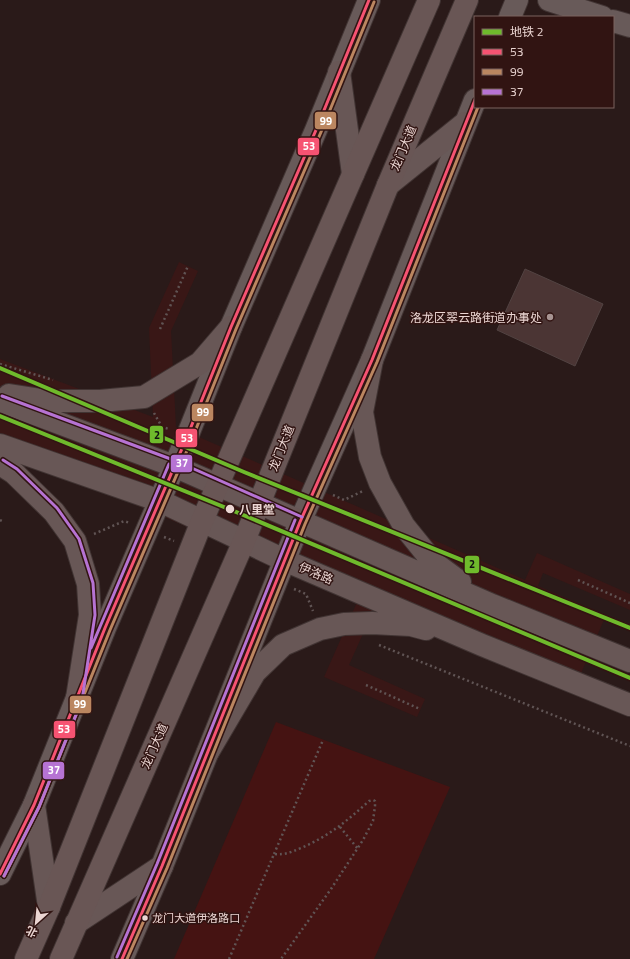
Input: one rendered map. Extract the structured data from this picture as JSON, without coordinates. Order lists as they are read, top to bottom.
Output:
{
  "streets": {
    "highway": ["龙门大道"],
    "main road": ["伊洛路"]
  },
  "crossings": [
    ["龙门大道", "伊洛路"]
  ],
  "places": ["洛龙区翠云路街道办事处", "八里堂", "龙门大道伊洛路口"],
  "lines": [
    "transit line 53",
    "transit line 99",
    "metro line 2",
    "transit line 37"
  ],
  "legend": [
    "地铁 2",
    "53",
    "99",
    "37"
  ],
  "north": "bottom left"
}
